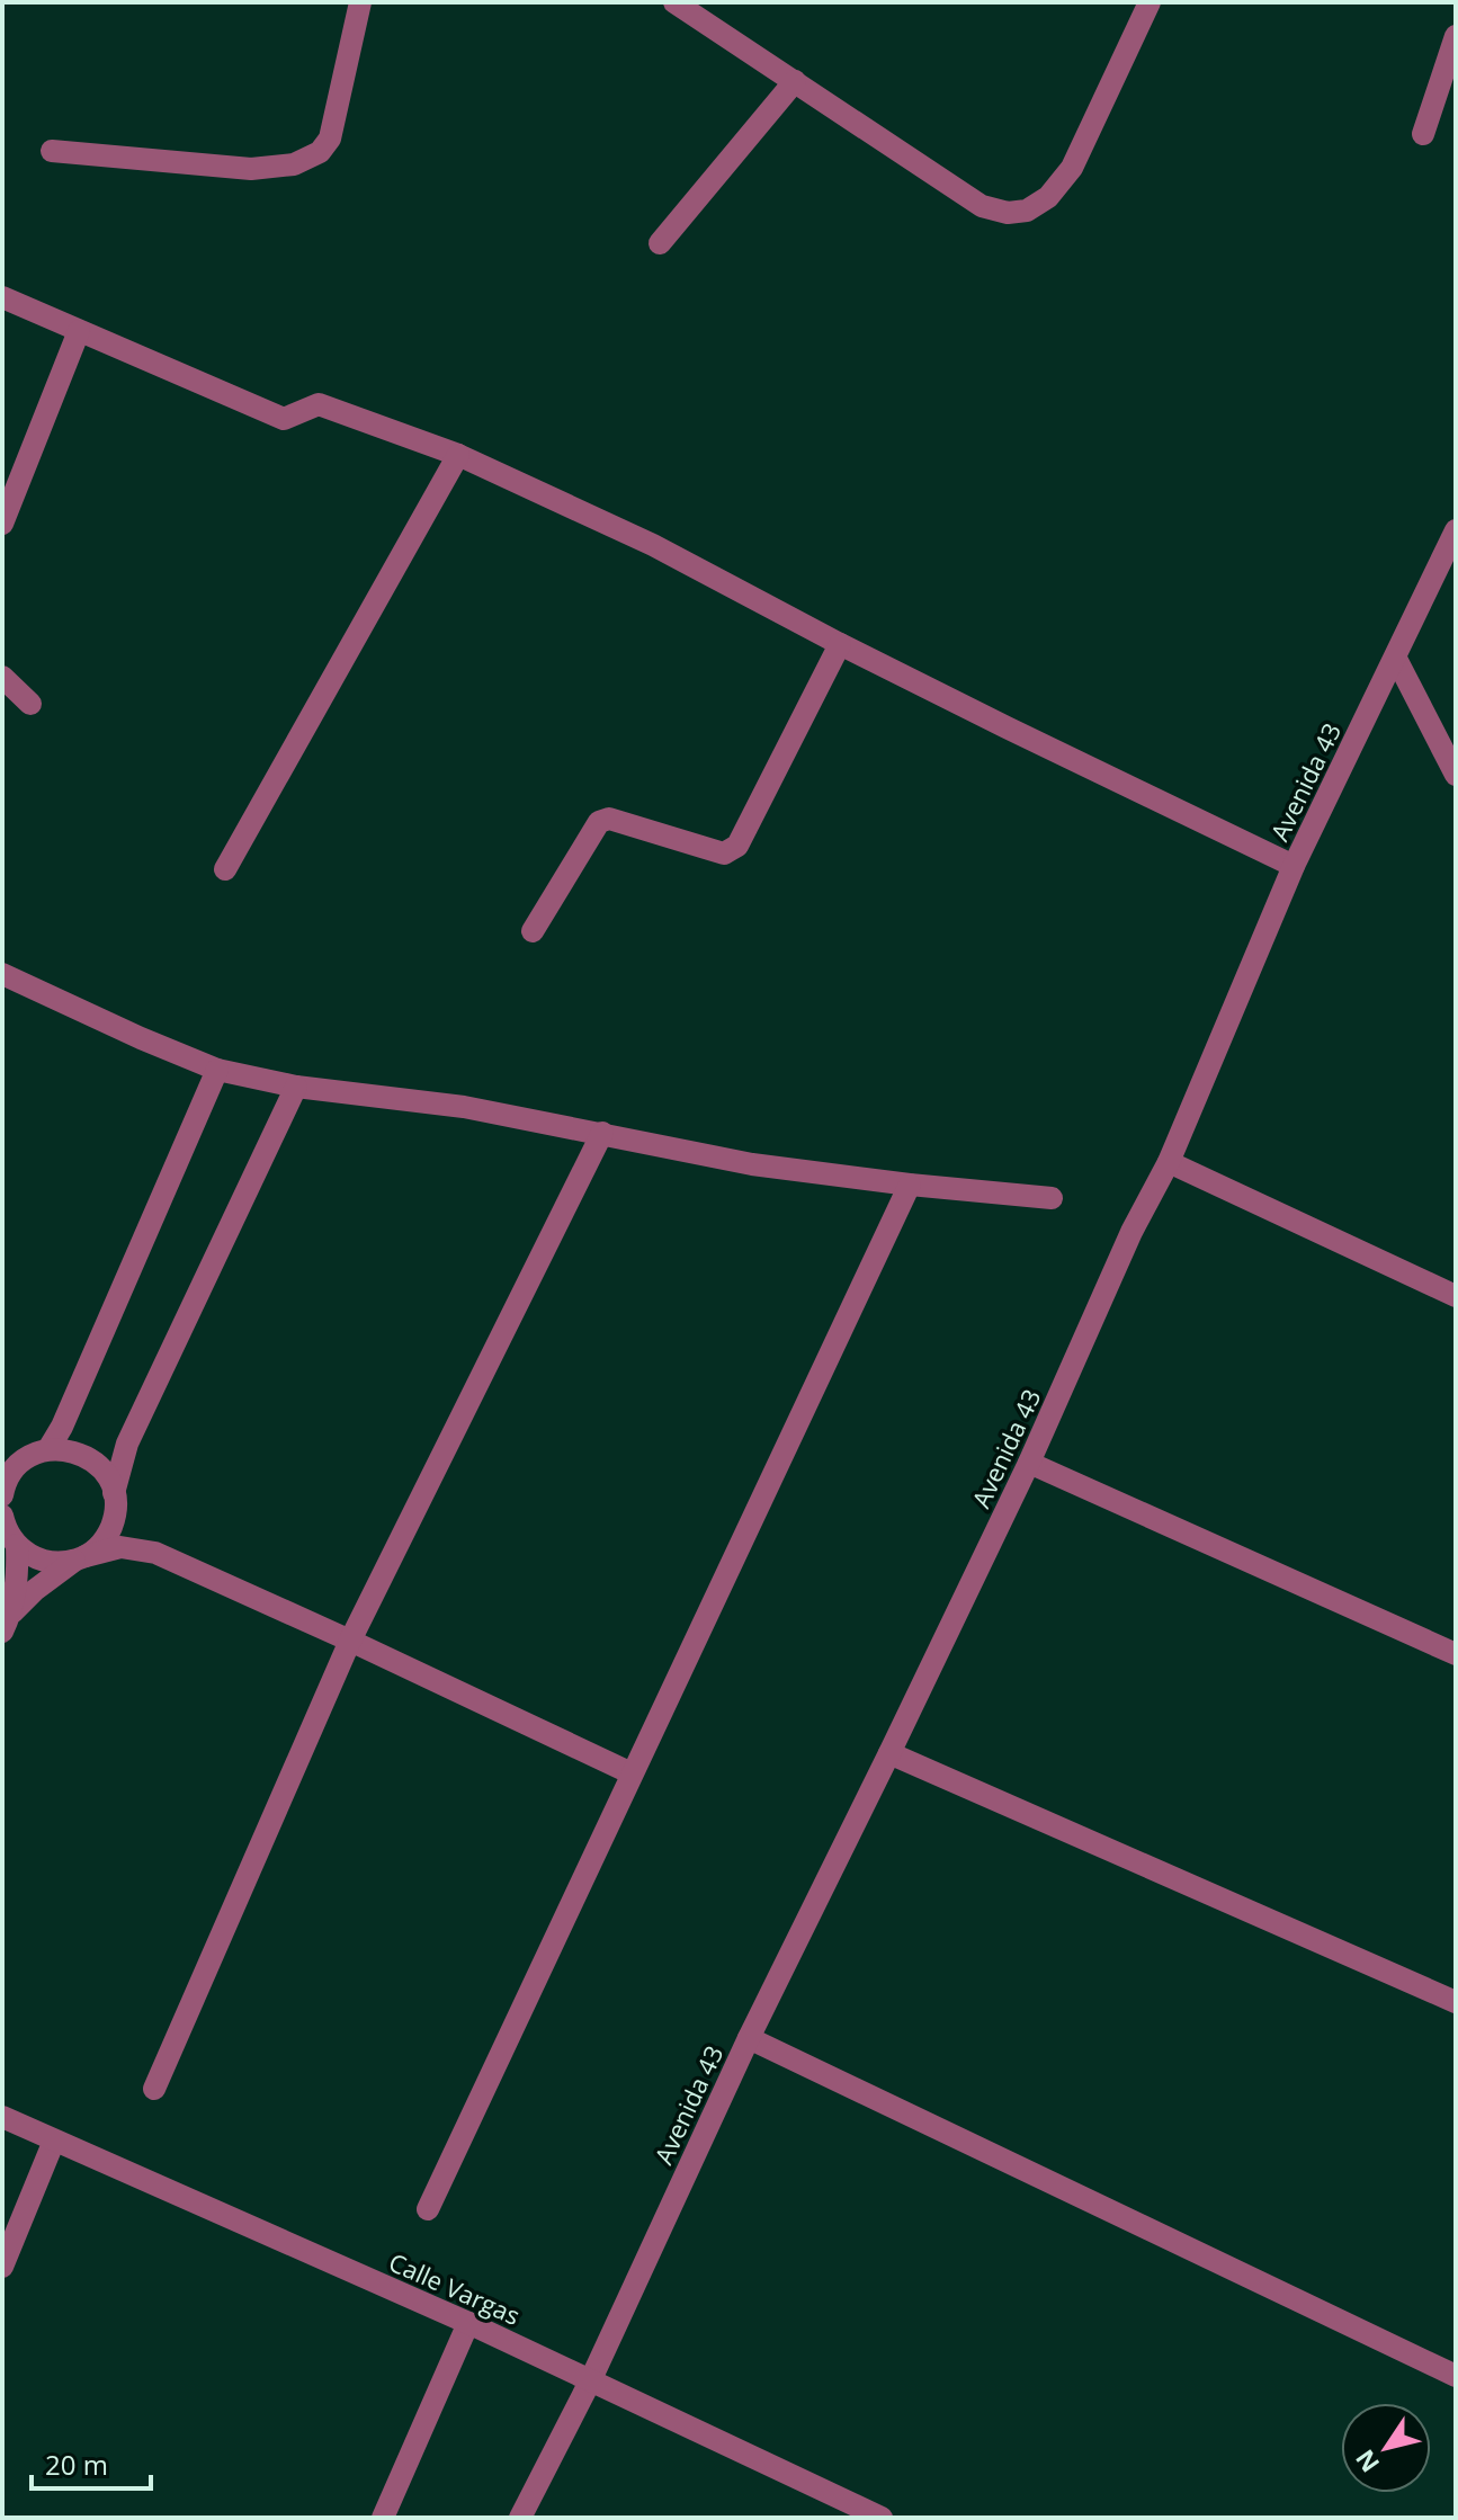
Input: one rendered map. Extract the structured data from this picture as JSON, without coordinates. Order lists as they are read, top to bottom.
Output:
{
  "streets": {
    "street": ["Avenida 43", "Calle Vargas"]
  },
  "crossings": [
    ["Avenida 43", "Calle Vargas"]
  ],
  "scale_bar": "20 m",
  "north": "bottom left"
}
